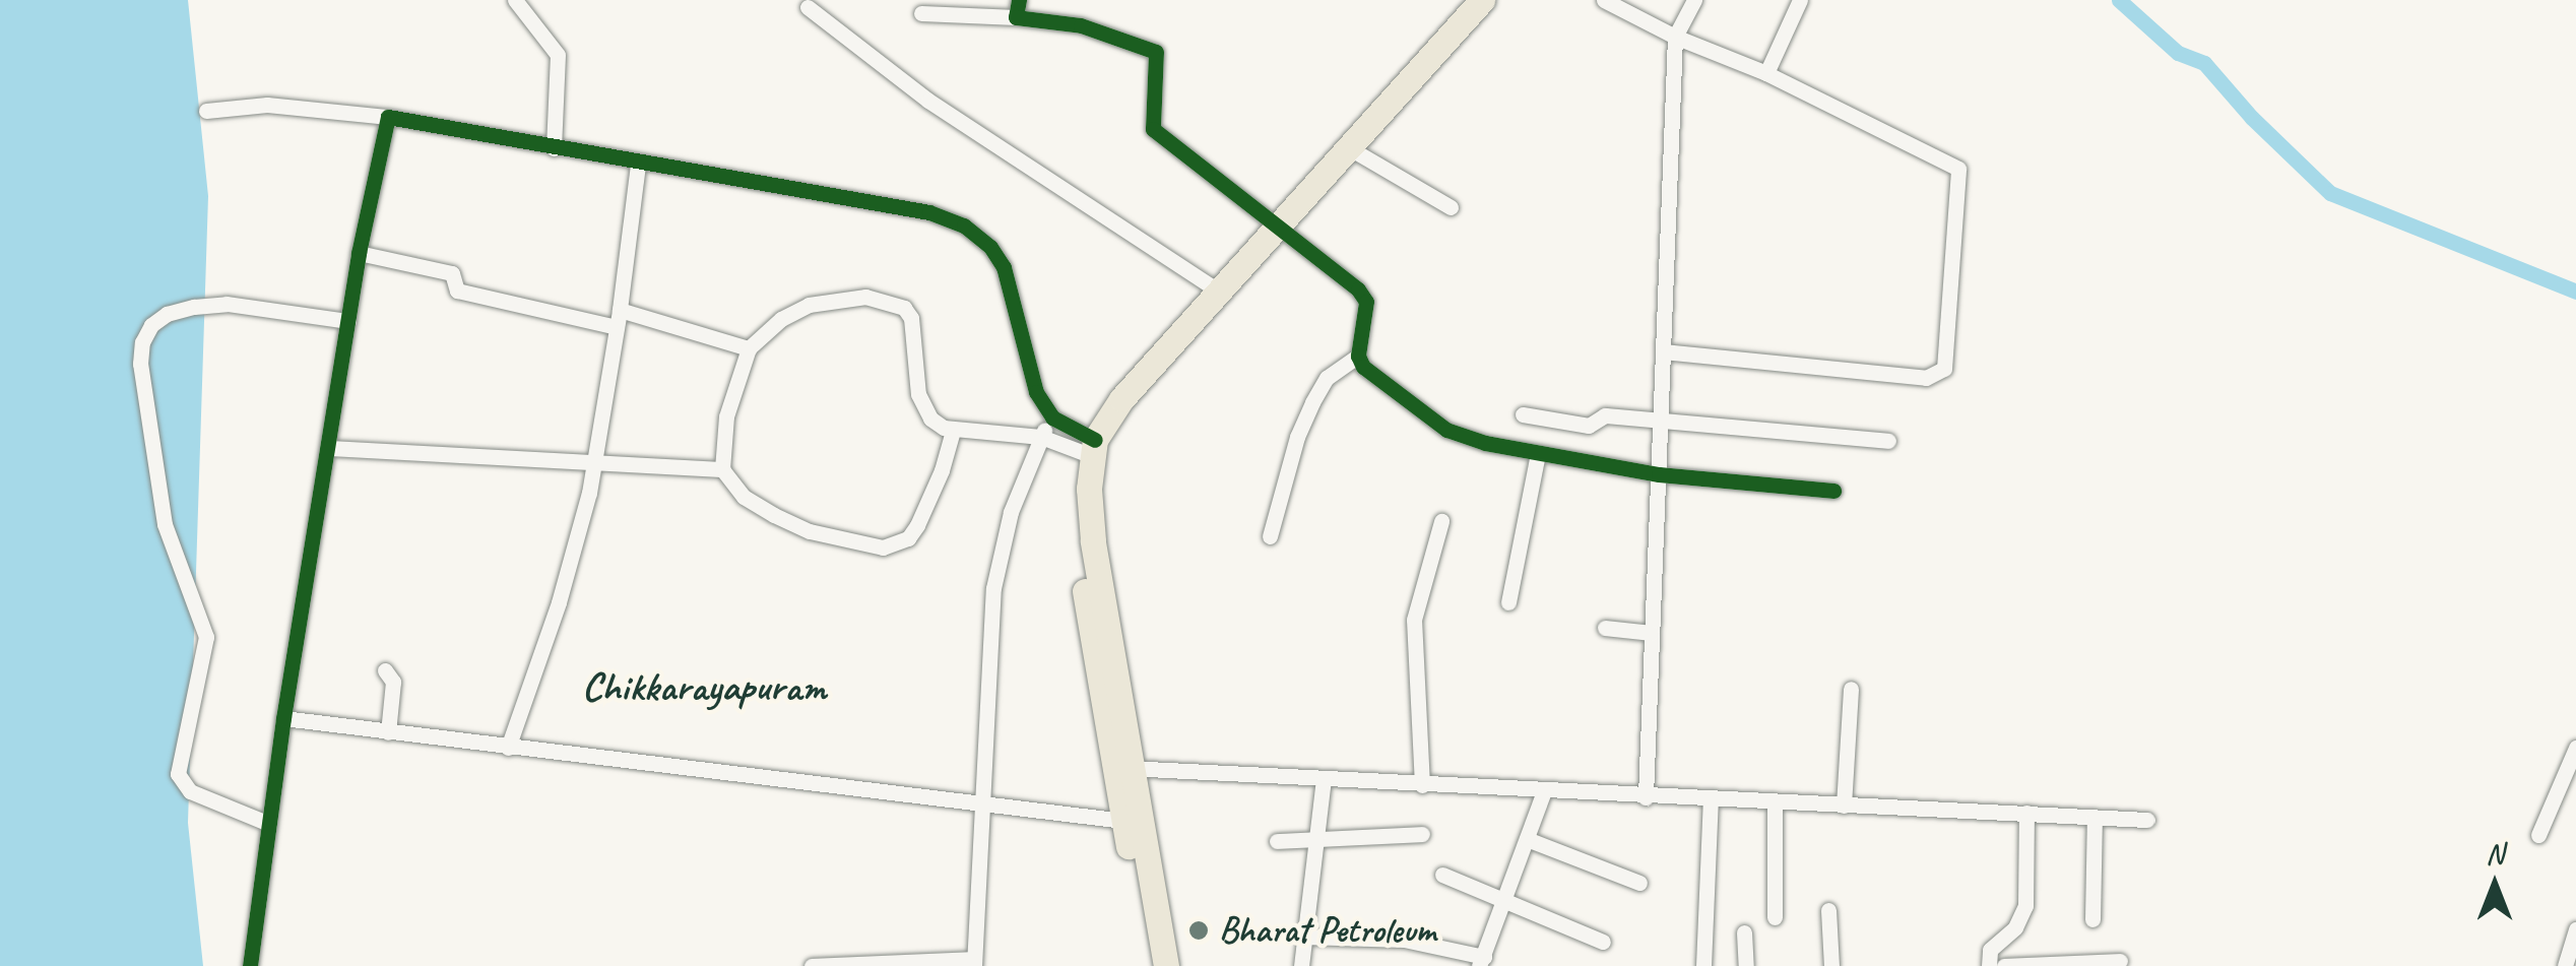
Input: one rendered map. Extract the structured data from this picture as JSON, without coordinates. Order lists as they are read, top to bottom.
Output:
{
  "districts": ["Chikkarayapuram"],
  "places": ["Bharat Petroleum"],
  "north": "top"
}
